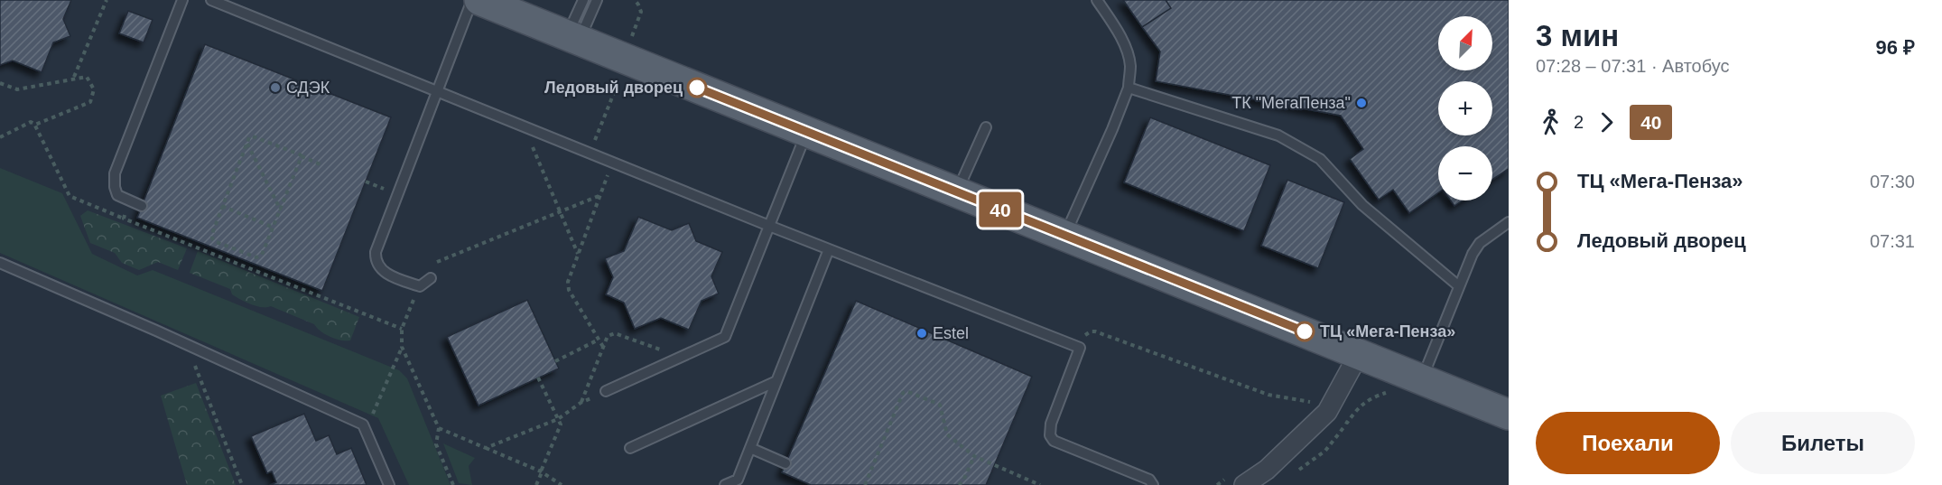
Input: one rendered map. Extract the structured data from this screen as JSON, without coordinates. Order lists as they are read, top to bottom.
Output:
{
  "places": [
    "СДЭК",
    "Ледовый дворец",
    "ТК \"МегаПенза\"",
    "ТЦ «Мега-Пенза»",
    "Estel"
  ],
  "lines": ["bus line 40"],
  "north": "top right",
  "page": {
    "on_map": "40",
    "heading": ["3 мин", "07:28 – 07:31 · Автобус", "96 ₽"],
    "map_buttons": ["+", "−"],
    "legs": ["2", "40"],
    "list": [
      {
        "name": "ТЦ «Мега-Пенза»",
        "value": "07:30"
      },
      {
        "name": "Ледовый дворец",
        "value": "07:31"
      }
    ],
    "buttons": ["Поехали", "Билеты"]
  }
}
